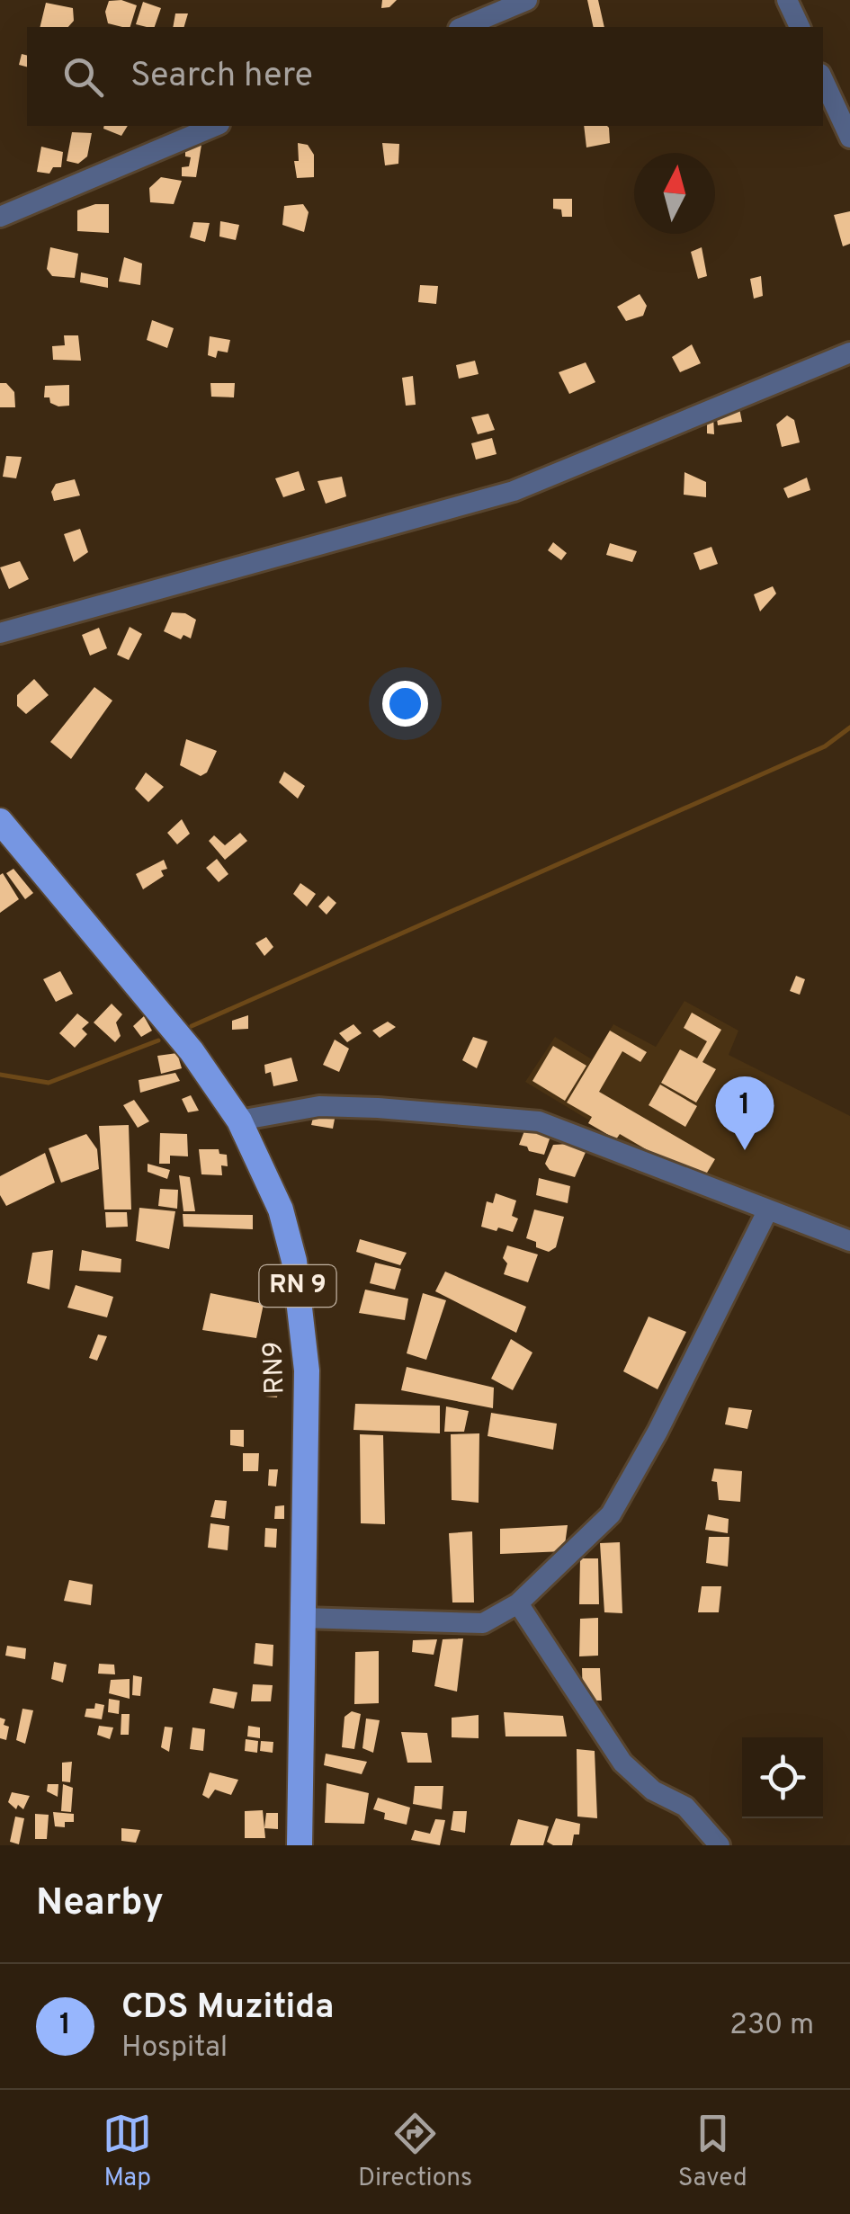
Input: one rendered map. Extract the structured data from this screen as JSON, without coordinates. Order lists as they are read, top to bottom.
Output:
{
  "streets": {
    "main road": ["RN 9", "RN9"]
  },
  "north": "top",
  "page": {
    "search": "Search here",
    "pins": "1",
    "heading": "Nearby",
    "list": [
      {
        "mark": "1",
        "name": "CDS Muzitida",
        "note": "Hospital",
        "value": "230 m"
      }
    ],
    "nav": ["Map", "Directions", "Saved"]
  }
}
